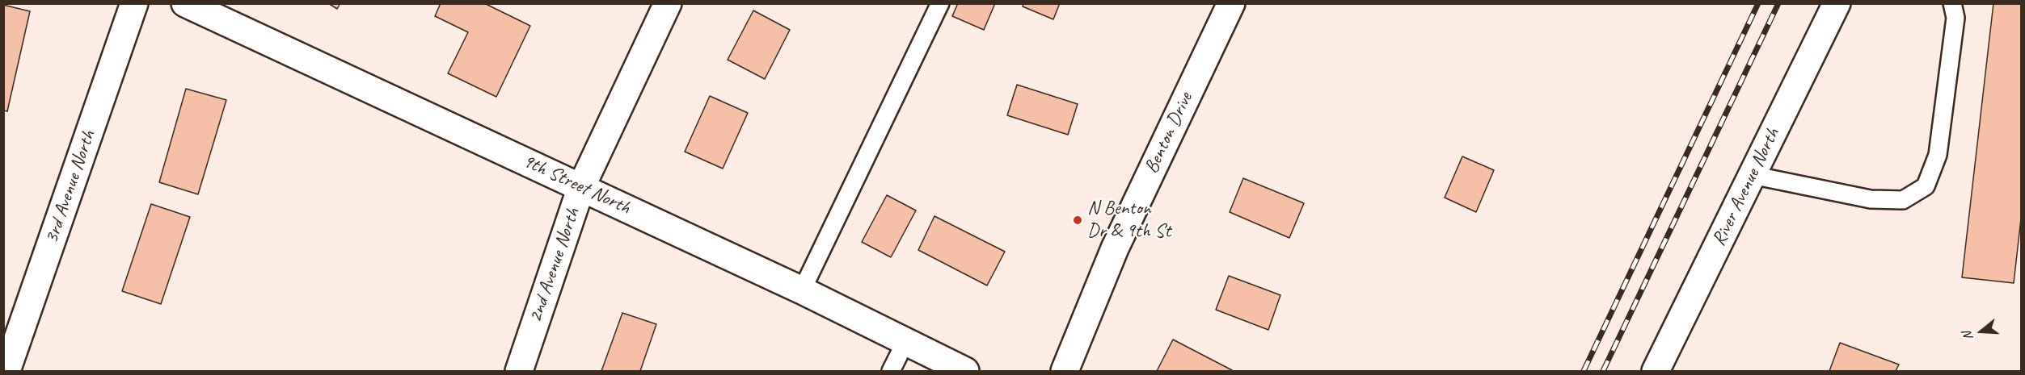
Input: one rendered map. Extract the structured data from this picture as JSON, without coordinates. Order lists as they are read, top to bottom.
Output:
{
  "streets": {
    "street": [
      "Benton Drive",
      "9th Street North",
      "3rd Avenue North",
      "River Avenue North",
      "2nd Avenue North"
    ]
  },
  "crossings": [
    ["9th Street North", "2nd Avenue North"]
  ],
  "places": ["N Benton Dr & 9th St"],
  "north": "left"
}
